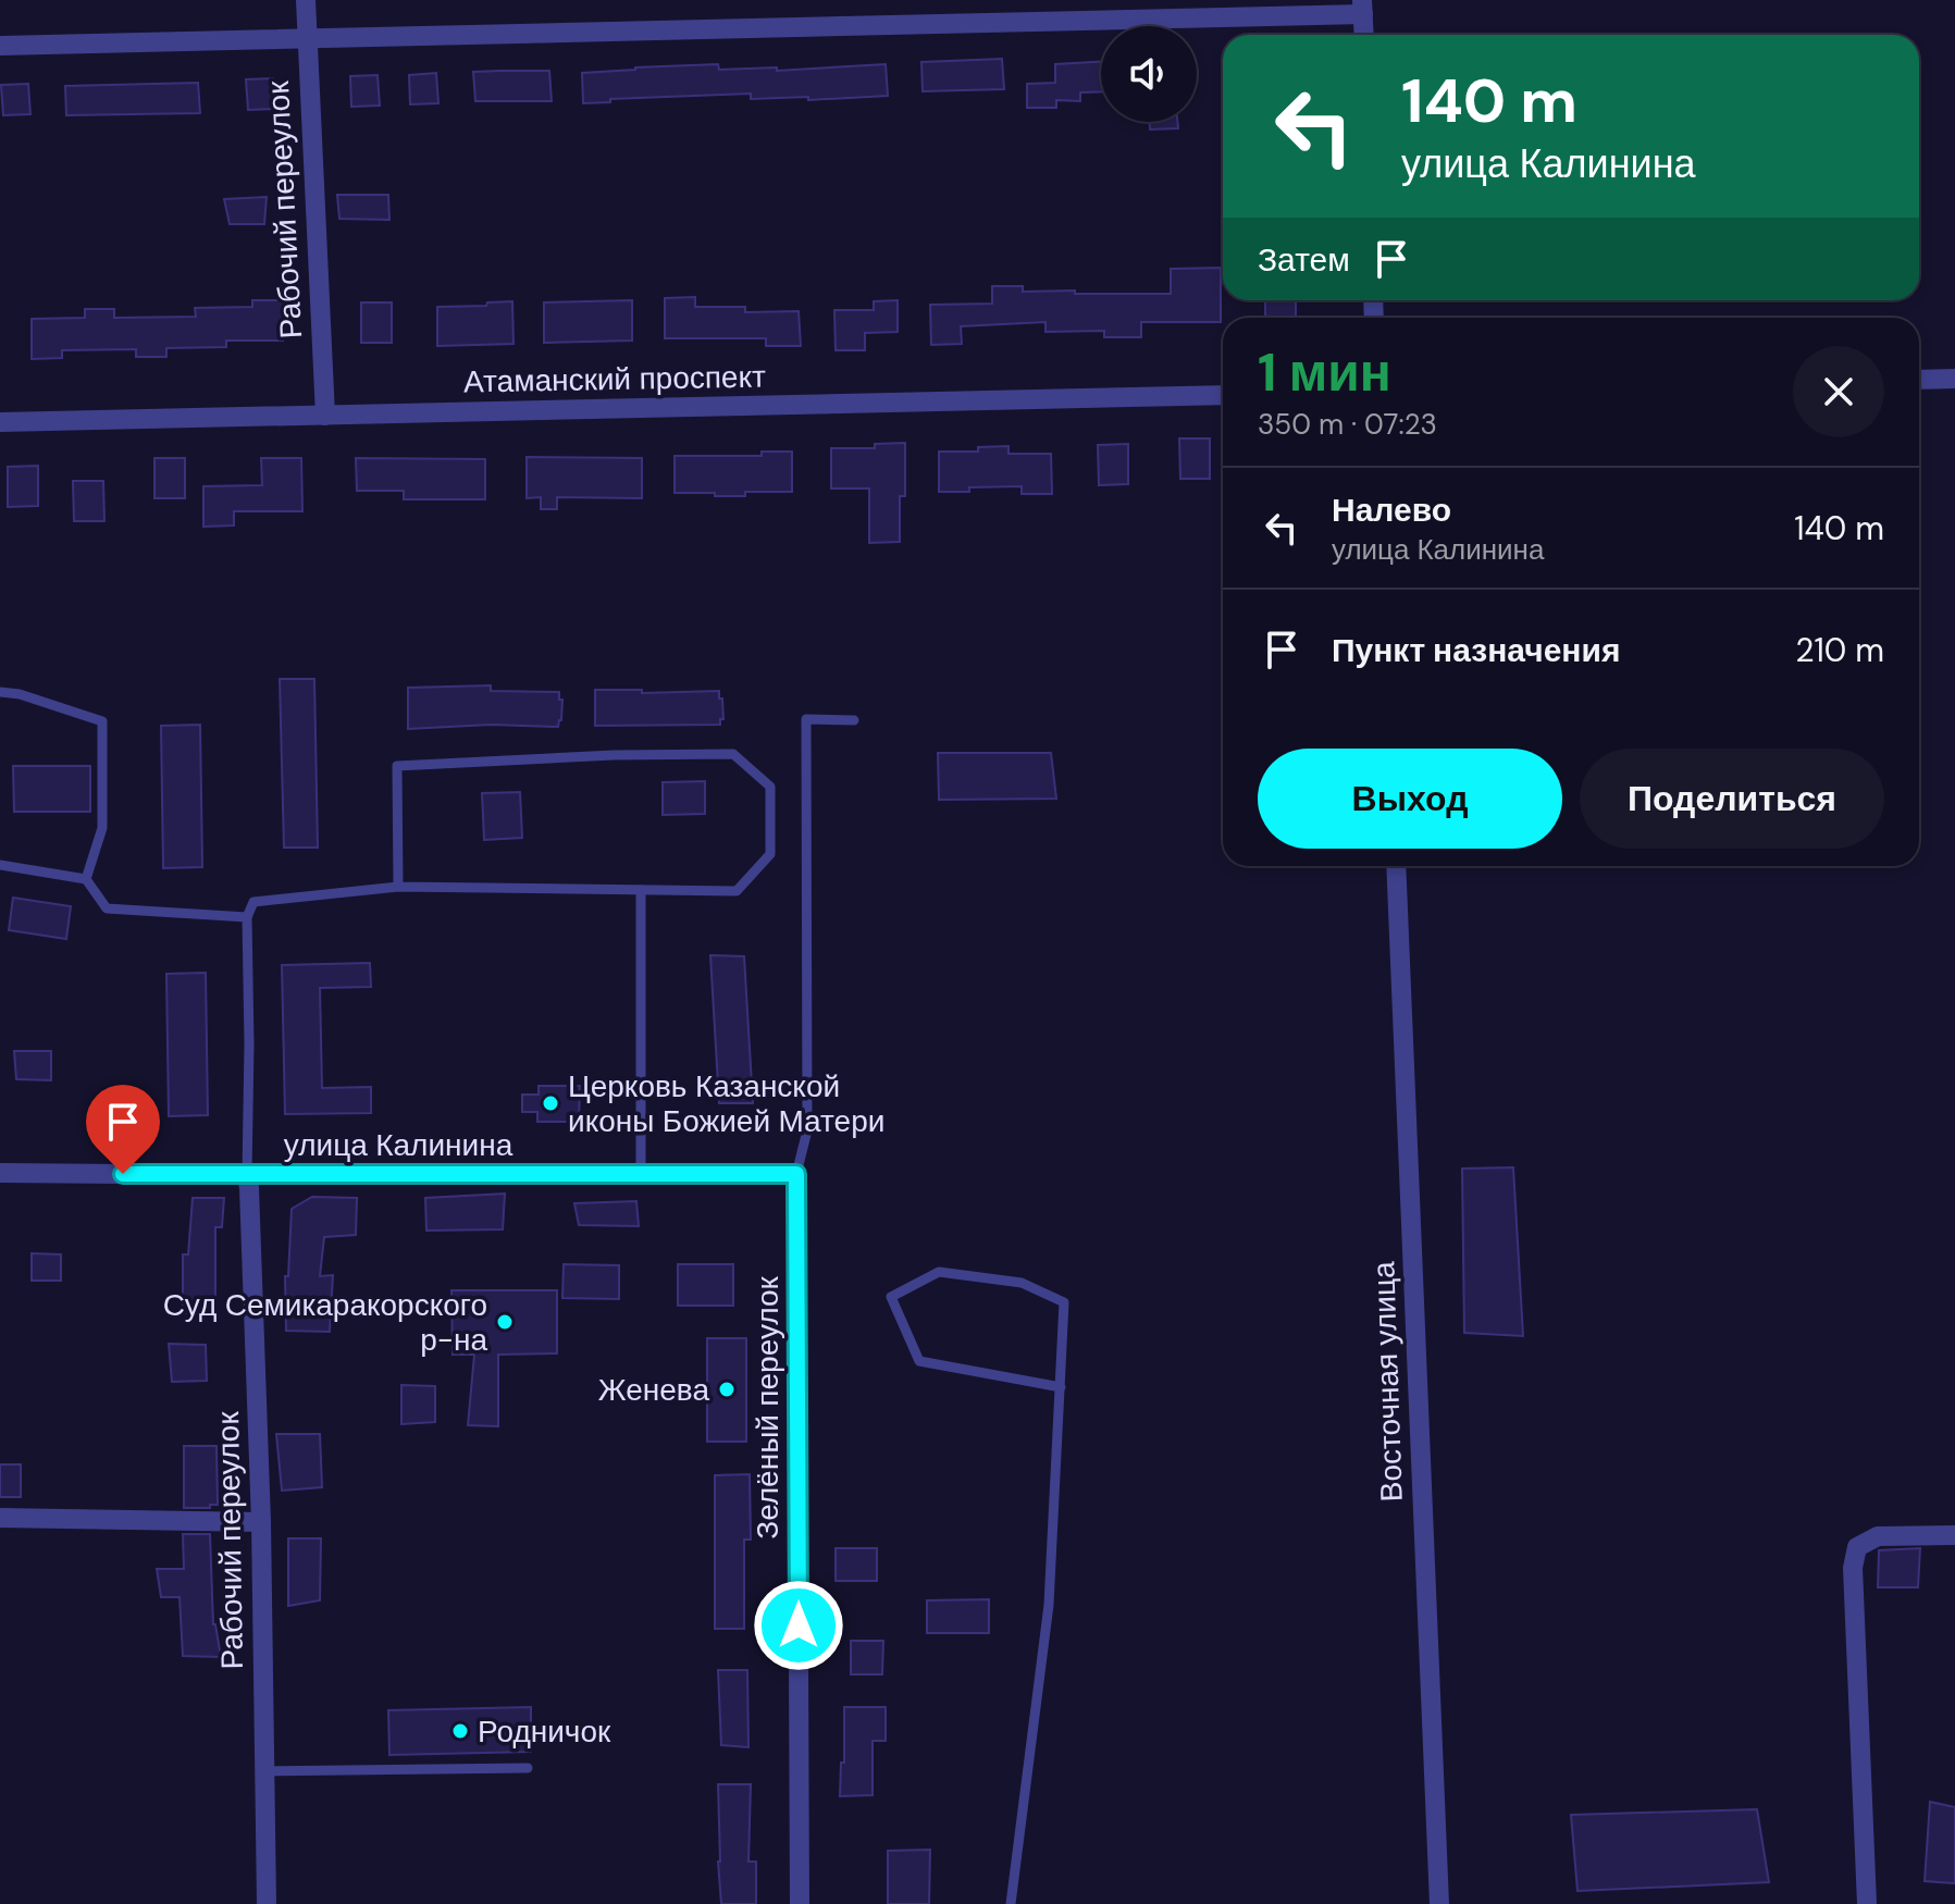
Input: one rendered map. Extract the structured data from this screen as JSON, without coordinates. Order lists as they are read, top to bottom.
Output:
{
  "streets": {
    "street": [
      "Рабочий переулок",
      "Атаманский проспект",
      "улица Калинина",
      "Восточная улица",
      "Зелёный переулок"
    ]
  },
  "crossings": [
    ["Рабочий переулок", "Атаманский проспект"],
    ["Рабочий переулок", "улица Калинина"],
    ["улица Калинина", "Зелёный переулок"]
  ],
  "places": [
    "Церковь Казанской иконы Божией Матери",
    "Суд Семикаракорского р-на",
    "Женева",
    "Родничок"
  ],
  "page": {
    "turn": ["140 m", "улица Калинина"],
    "then": "Затем",
    "heading": ["1 мин", "350 m · 07:23"],
    "list": [
      {
        "name": "Налево",
        "note": "улица Калинина",
        "value": "140 m"
      },
      {
        "name": "Пункт назначения",
        "value": "210 m"
      }
    ],
    "buttons": ["Выход", "Поделиться"]
  }
}
